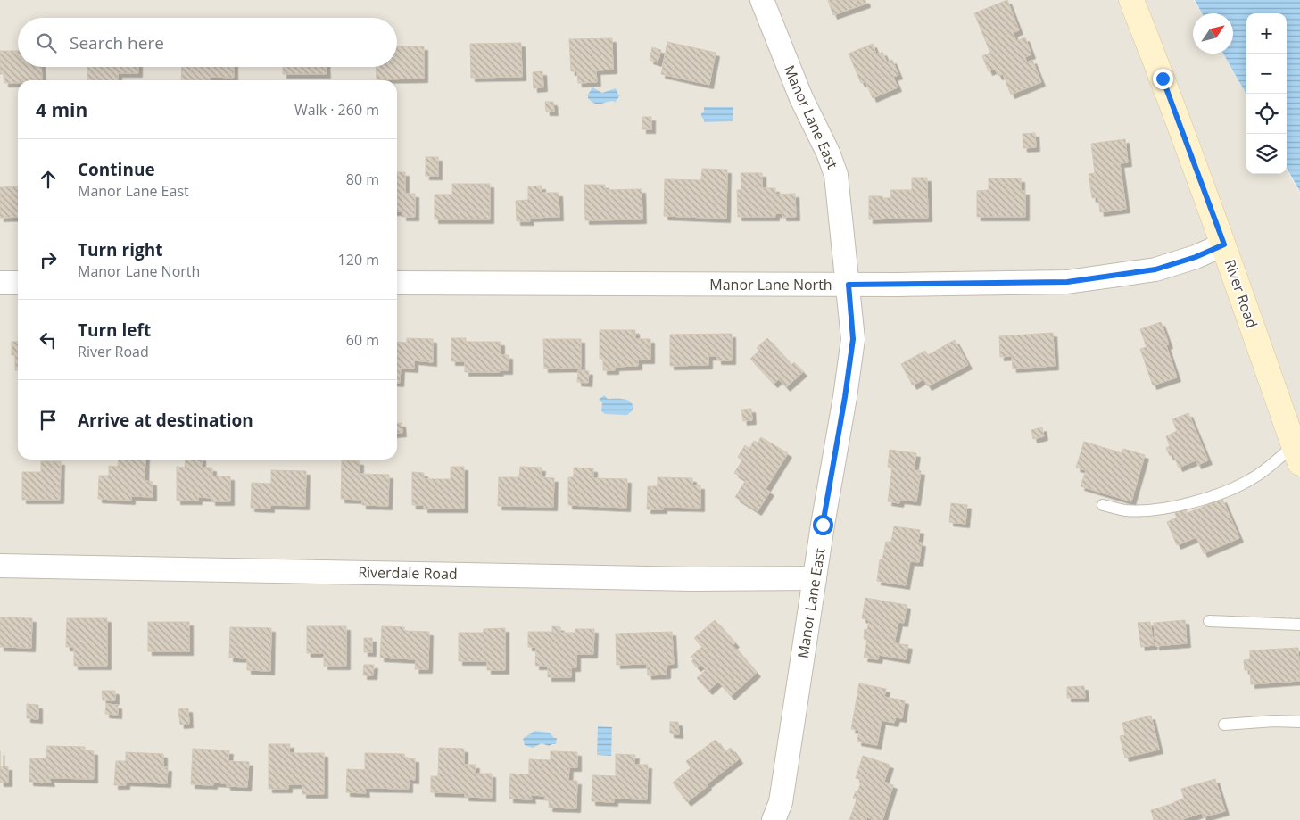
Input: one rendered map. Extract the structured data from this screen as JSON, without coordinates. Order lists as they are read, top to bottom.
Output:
{
  "streets": {
    "main road": ["River Road"],
    "street": ["Manor Lane East", "Manor Lane North", "Riverdale Road"]
  },
  "crossings": [
    ["Manor Lane East", "Manor Lane North"],
    ["Manor Lane East", "Riverdale Road"],
    ["Manor Lane North", "River Road"]
  ],
  "north": "top right",
  "page": {
    "map_buttons": ["+", "−"],
    "search": "Search here",
    "heading": ["4 min", "Walk · 260 m"],
    "list": [
      ["Continue", "Manor Lane East", "80 m"],
      ["Turn right", "Manor Lane North", "120 m"],
      ["Turn left", "River Road", "60 m"],
      "Arrive at destination"
    ]
  }
}
